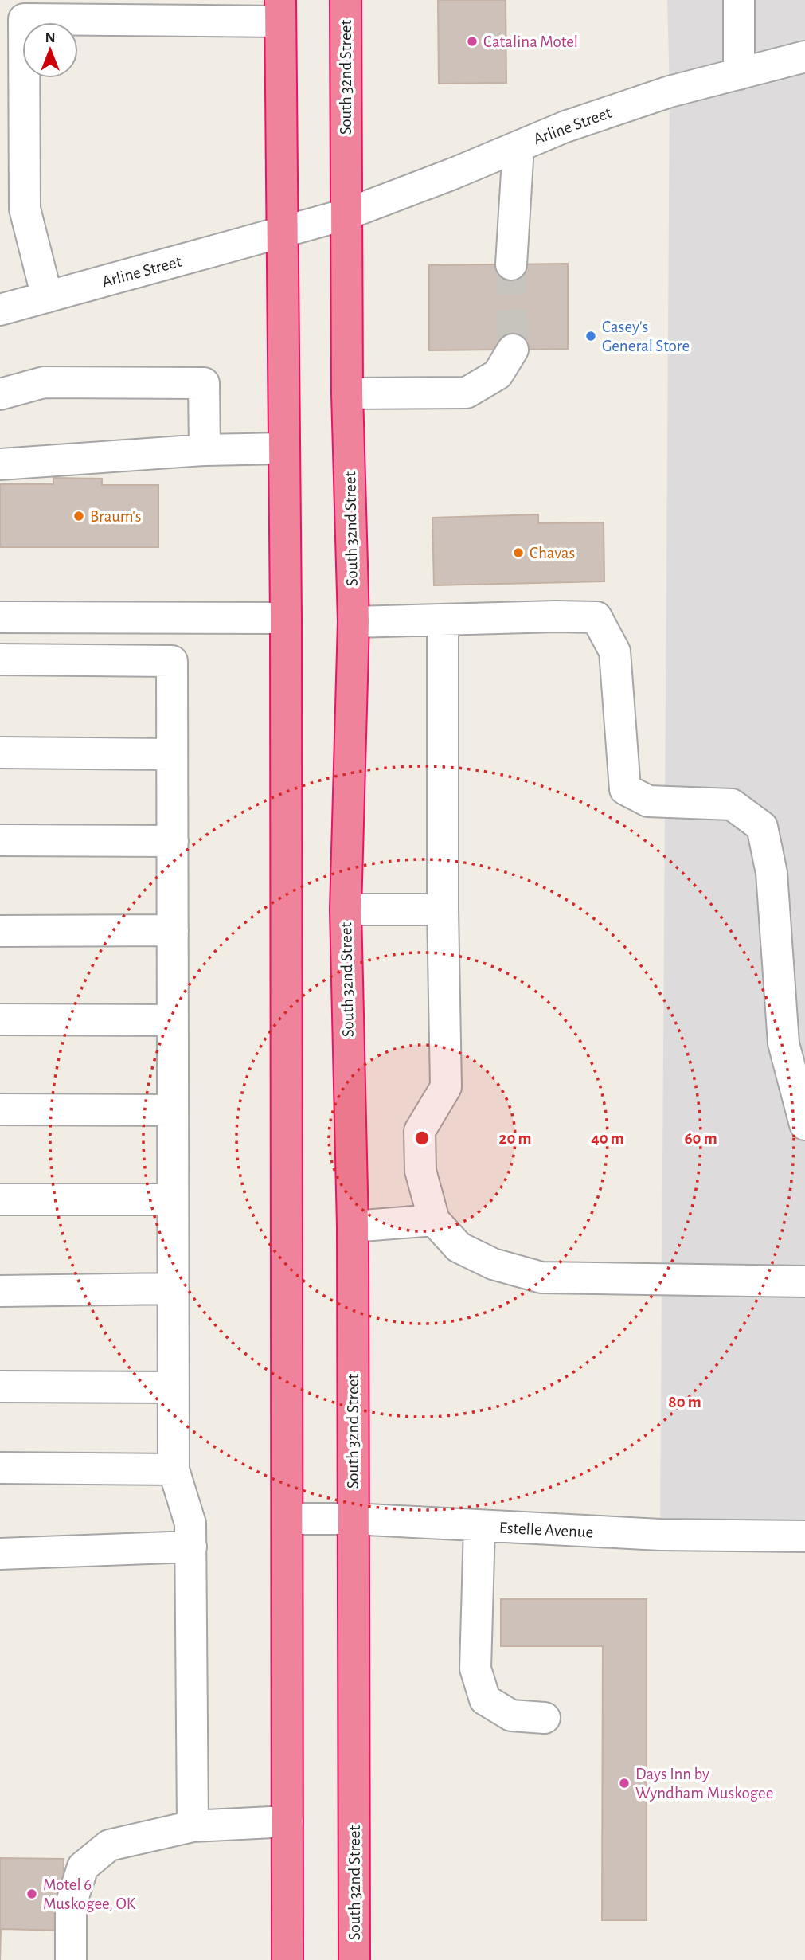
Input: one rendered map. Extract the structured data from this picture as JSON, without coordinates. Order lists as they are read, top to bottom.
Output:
{
  "streets": {
    "highway": ["South 32nd Street"],
    "street": ["Arline Street", "Estelle Avenue"]
  },
  "crossings": [
    ["South 32nd Street", "Arline Street"],
    ["South 32nd Street", "Estelle Avenue"]
  ],
  "places": [
    "Catalina Motel",
    "Casey's General Store",
    "Braum's",
    "Chavas",
    "Days Inn by Wyndham Muskogee",
    "Motel 6 Muskogee, OK"
  ],
  "north": "top",
  "rings": [
    "20 m",
    "40 m",
    "60 m",
    "80 m"
  ]
}
